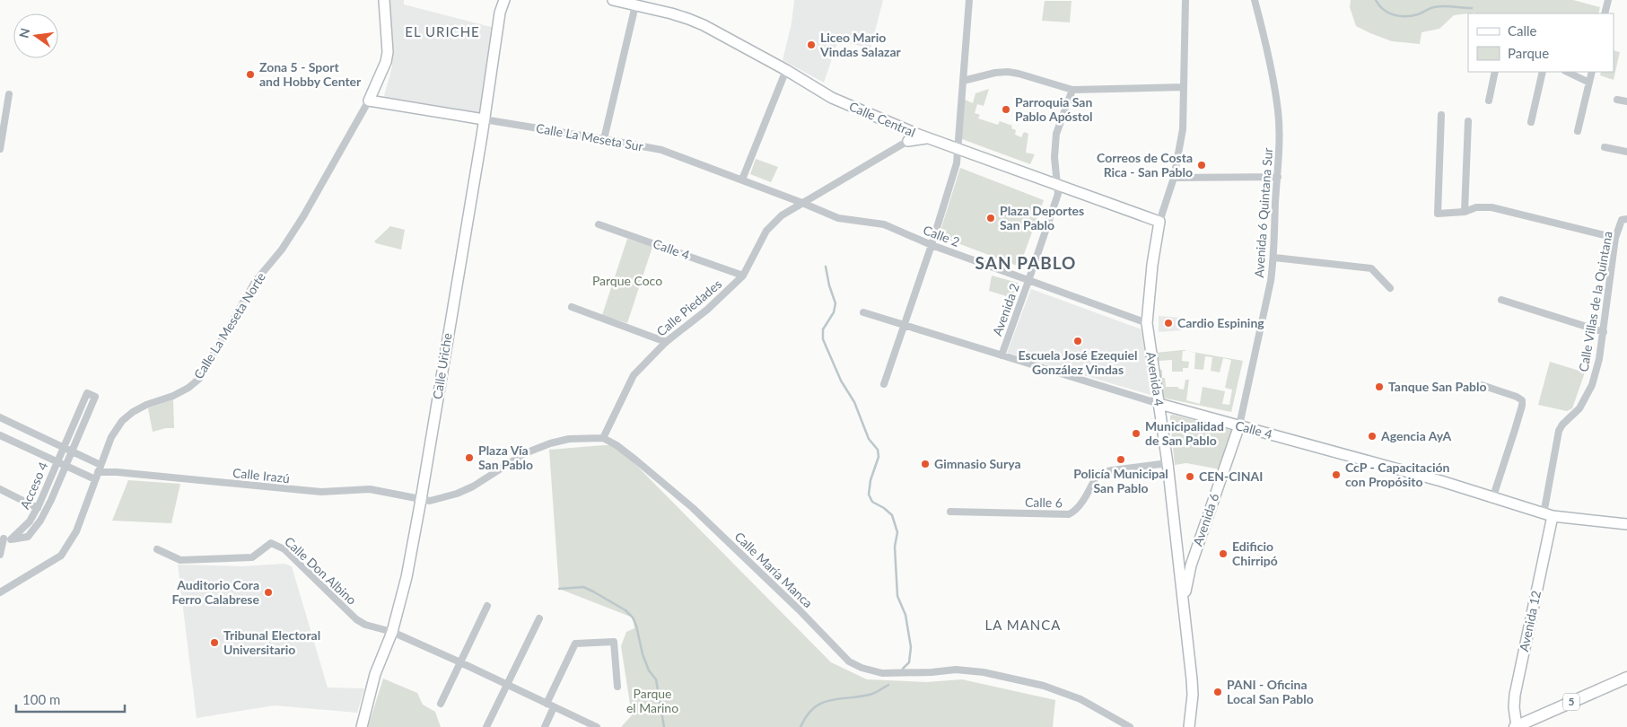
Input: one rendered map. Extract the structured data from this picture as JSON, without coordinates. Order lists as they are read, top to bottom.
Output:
{
  "streets": {
    "main road": [
      "Calle Central",
      "Calle La Meseta Sur",
      "Calle 4",
      "Calle La Meseta Norte",
      "Calle Uriche",
      "Avenida 4",
      "Avenida 6",
      "Avenida 12",
      "5"
    ],
    "street": [
      "Avenida 6 Quintana Sur",
      "Calle 2",
      "Calle Villas de la Quintana",
      "Calle Piedades",
      "Avenida 2",
      "Calle Irazú",
      "Acceso 4",
      "Calle 6",
      "Calle María Manca",
      "Calle Don Albino"
    ]
  },
  "crossings": [
    ["Calle Central", "Calle Piedades"],
    ["Calle Central", "Avenida 2"],
    ["Calle Central", "Avenida 4"],
    ["Calle La Meseta Sur", "Calle 2"],
    ["Calle La Meseta Sur", "Calle Piedades"],
    ["Calle La Meseta Sur", "Calle La Meseta Norte"],
    ["Calle La Meseta Sur", "Calle Uriche"],
    ["Avenida 6 Quintana Sur", "Calle 4"],
    ["Avenida 6 Quintana Sur", "Avenida 6"],
    ["Calle 2", "Calle Piedades"],
    ["Calle 2", "Avenida 2"],
    ["Calle 2", "Avenida 4"],
    ["Calle 4", "Calle Villas de la Quintana"],
    ["Calle 4", "Calle Piedades"],
    ["Calle 4", "Avenida 2"],
    ["Calle 4", "Avenida 4"],
    ["Calle 4", "Avenida 6"],
    ["Calle 4", "Avenida 12"],
    ["Calle Villas de la Quintana", "Avenida 12"],
    ["Calle Piedades", "Calle María Manca"],
    ["Calle La Meseta Norte", "Calle Irazú"],
    ["Calle Uriche", "Calle Irazú"],
    ["Calle Uriche", "Calle Don Albino"],
    ["Avenida 4", "Calle 6"],
    ["Avenida 4", "Avenida 6"],
    ["Avenida 12", "5"]
  ],
  "districts": ["EL URICHE", "SAN PABLO", "LA MANCA"],
  "parks": ["Parque Coco", "Parque el Marino"],
  "places": [
    "Liceo Mario Vindas Salazar",
    "Zona 5 - Sport and Hobby Center",
    "Parroquia San Pablo Apóstol",
    "Correos de Costa Rica - San Pablo",
    "Plaza Deportes San Pablo",
    "Cardio Espining",
    "Escuela José Ezequiel González Vindas",
    "Tanque San Pablo",
    "Municipalidad de San Pablo",
    "Agencia AyA",
    "Plaza Vía San Pablo",
    "Policía Municipal San Pablo",
    "Gimnasio Surya",
    "CcP - Capacitación con Propósito",
    "CEN-CINAI",
    "Edificio Chirripó",
    "Auditorio Cora Ferro Calabrese",
    "Tribunal Electoral Universitario",
    "PANI - Oficina Local San Pablo"
  ],
  "legend": ["Calle", "Parque"],
  "scale_bar": "100 m",
  "north": "left"
}
